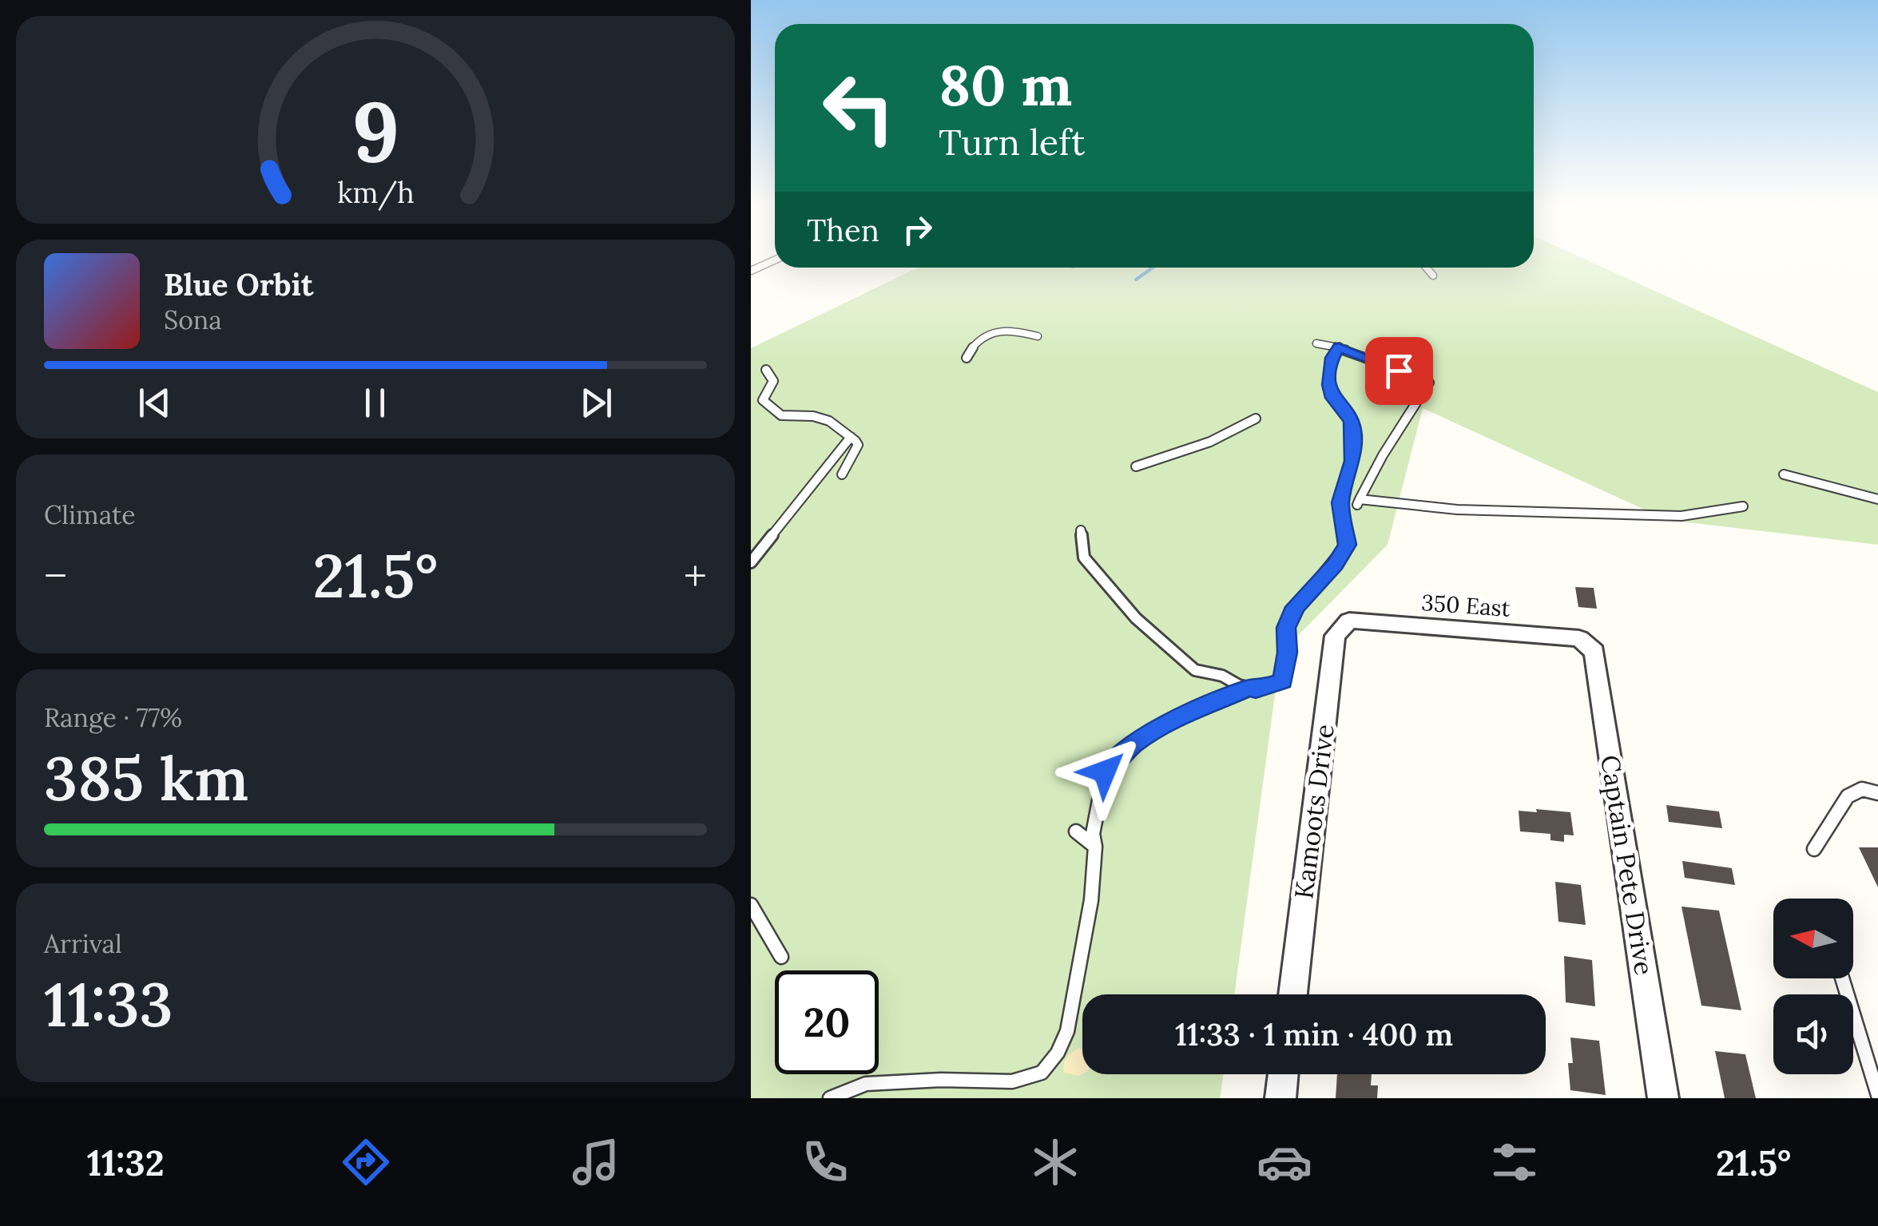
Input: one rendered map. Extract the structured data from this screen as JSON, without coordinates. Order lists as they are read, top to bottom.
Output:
{
  "streets": {
    "street": ["350 East", "Kamoots Drive", "Captain Pete Drive"]
  },
  "crossings": [
    ["350 East", "Kamoots Drive"],
    ["350 East", "Captain Pete Drive"]
  ],
  "north": "left",
  "page": {
    "turn": ["80 m", "Turn left"],
    "then": "Then",
    "song": ["Blue Orbit", "Sona"],
    "tile": [
      "Climate",
      ["Range · 77%", "385 km"],
      ["Arrival", "11:33"]
    ],
    "heat": ["−", "21.5°", "+"],
    "limit": "20",
    "trip": "11:33 · 1 min · 400 m",
    "tabs": ["11:32", "21.5°"],
    "gauge": ["9", "km/h"]
  }
}
